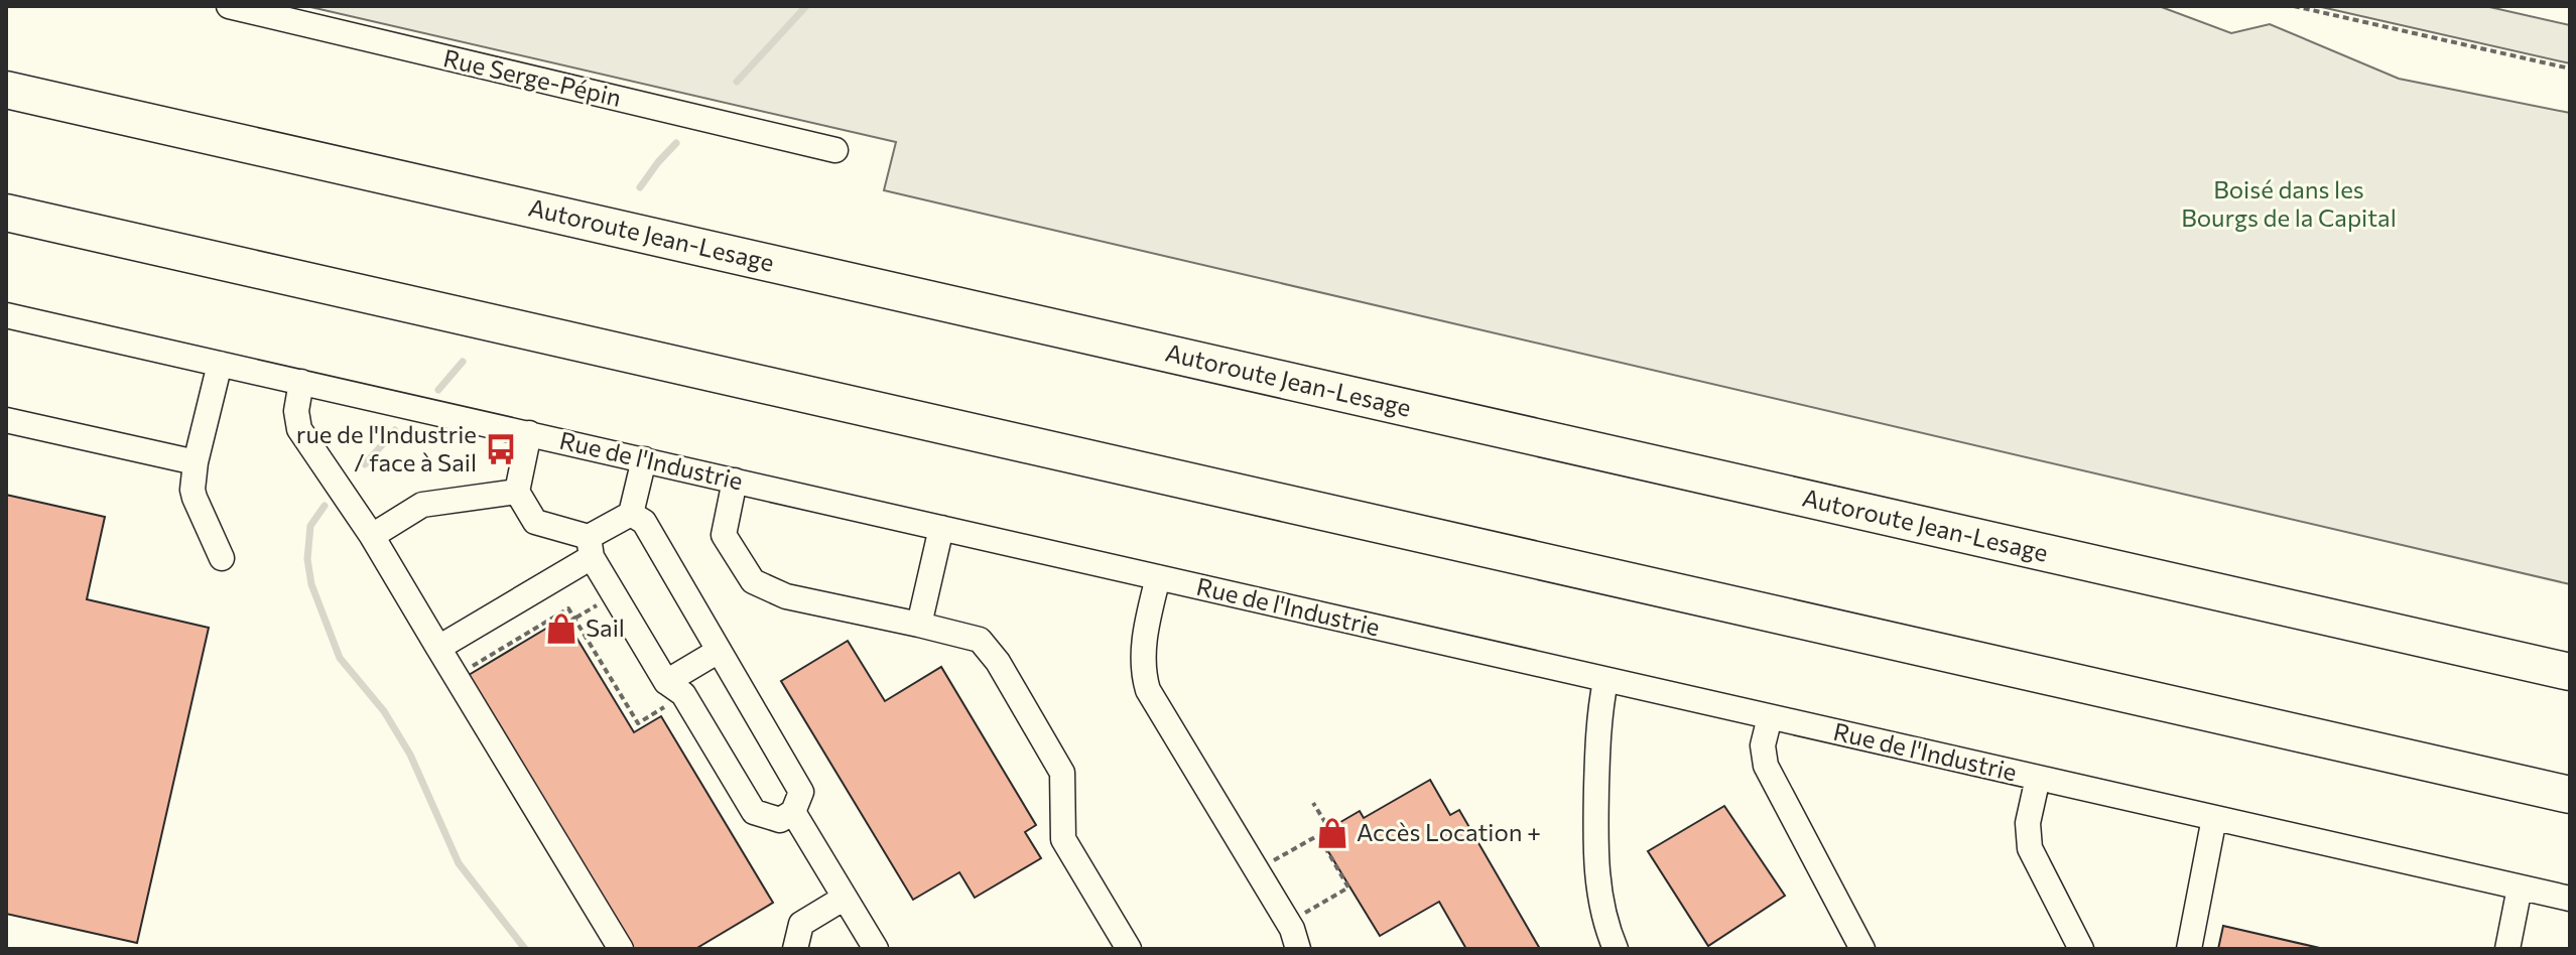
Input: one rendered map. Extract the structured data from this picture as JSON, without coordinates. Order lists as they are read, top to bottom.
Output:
{
  "streets": {
    "highway": ["Autoroute Jean-Lesage"],
    "street": ["Rue Serge-Pépin", "Rue de l'Industrie"]
  },
  "parks": ["Boisé dans les Bourgs de la Capital"],
  "places": {
    "bus stop": ["rue de l'Industrie / face à Sail"],
    "shop": ["Sail", "Accès Location +"]
  }
}
